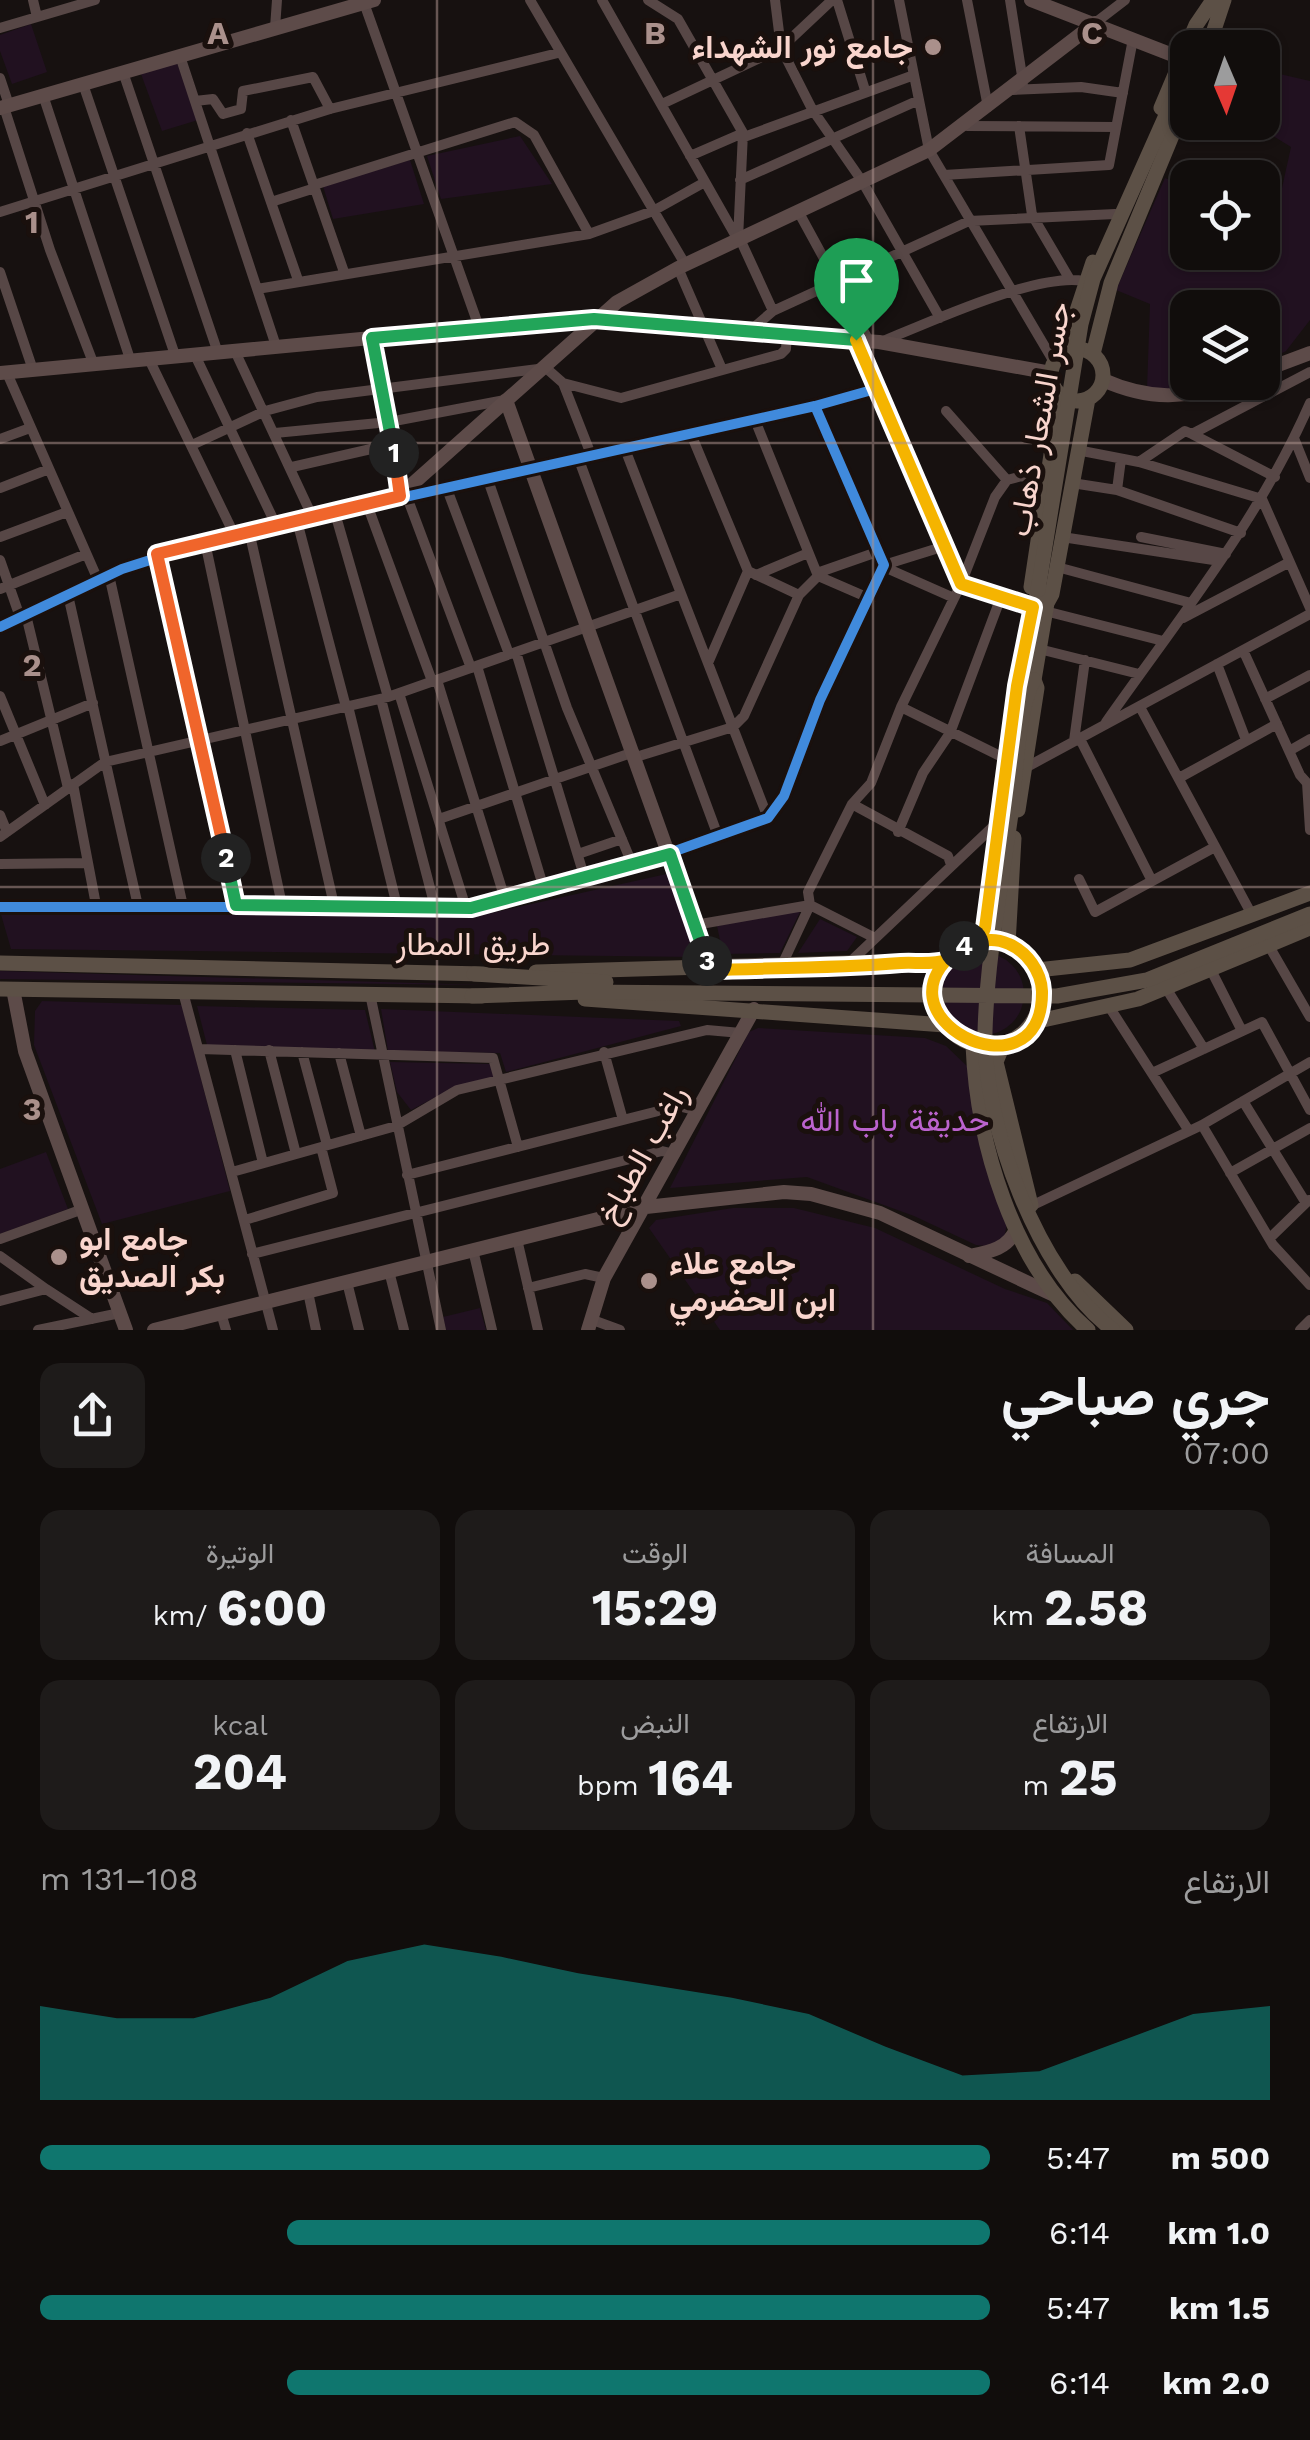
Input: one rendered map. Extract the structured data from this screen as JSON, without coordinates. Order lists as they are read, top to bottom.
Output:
{
  "streets": {
    "main road": ["جسر الشعار ذهاب", "طريق المطار", "راغب الطباخ"]
  },
  "crossings": [
    ["طريق المطار", "راغب الطباخ"]
  ],
  "parks": ["حديقة باب الله"],
  "places": ["جامع نور الشهداء", "جامع ابو بكر الصديق", "جامع علاء ابن الحضرمي"],
  "north": "bottom",
  "page": {
    "pins": [
      "1",
      "2",
      "4",
      "3"
    ],
    "heading": ["جري صباحي", "07:00"],
    "stats": [
      ["المسافة", "2.58 km"],
      ["الوقت", "15:29"],
      ["الوتيرة", "6:00 /km"],
      ["الارتفاع", "25 m"],
      ["النبض", "164 bpm"],
      ["kcal", "204"]
    ],
    "chart": ["الارتفاع", "108–131 m"],
    "list": [
      {
        "name": "500 m",
        "note": "5:47"
      },
      {
        "name": "1.0 km",
        "note": "6:14"
      },
      {
        "name": "1.5 km",
        "note": "5:47"
      },
      {
        "name": "2.0 km",
        "note": "6:14"
      }
    ]
  },
  "grid": {
    "columns": ["A", "B", "C"],
    "rows": ["1", "2", "3"]
  }
}
